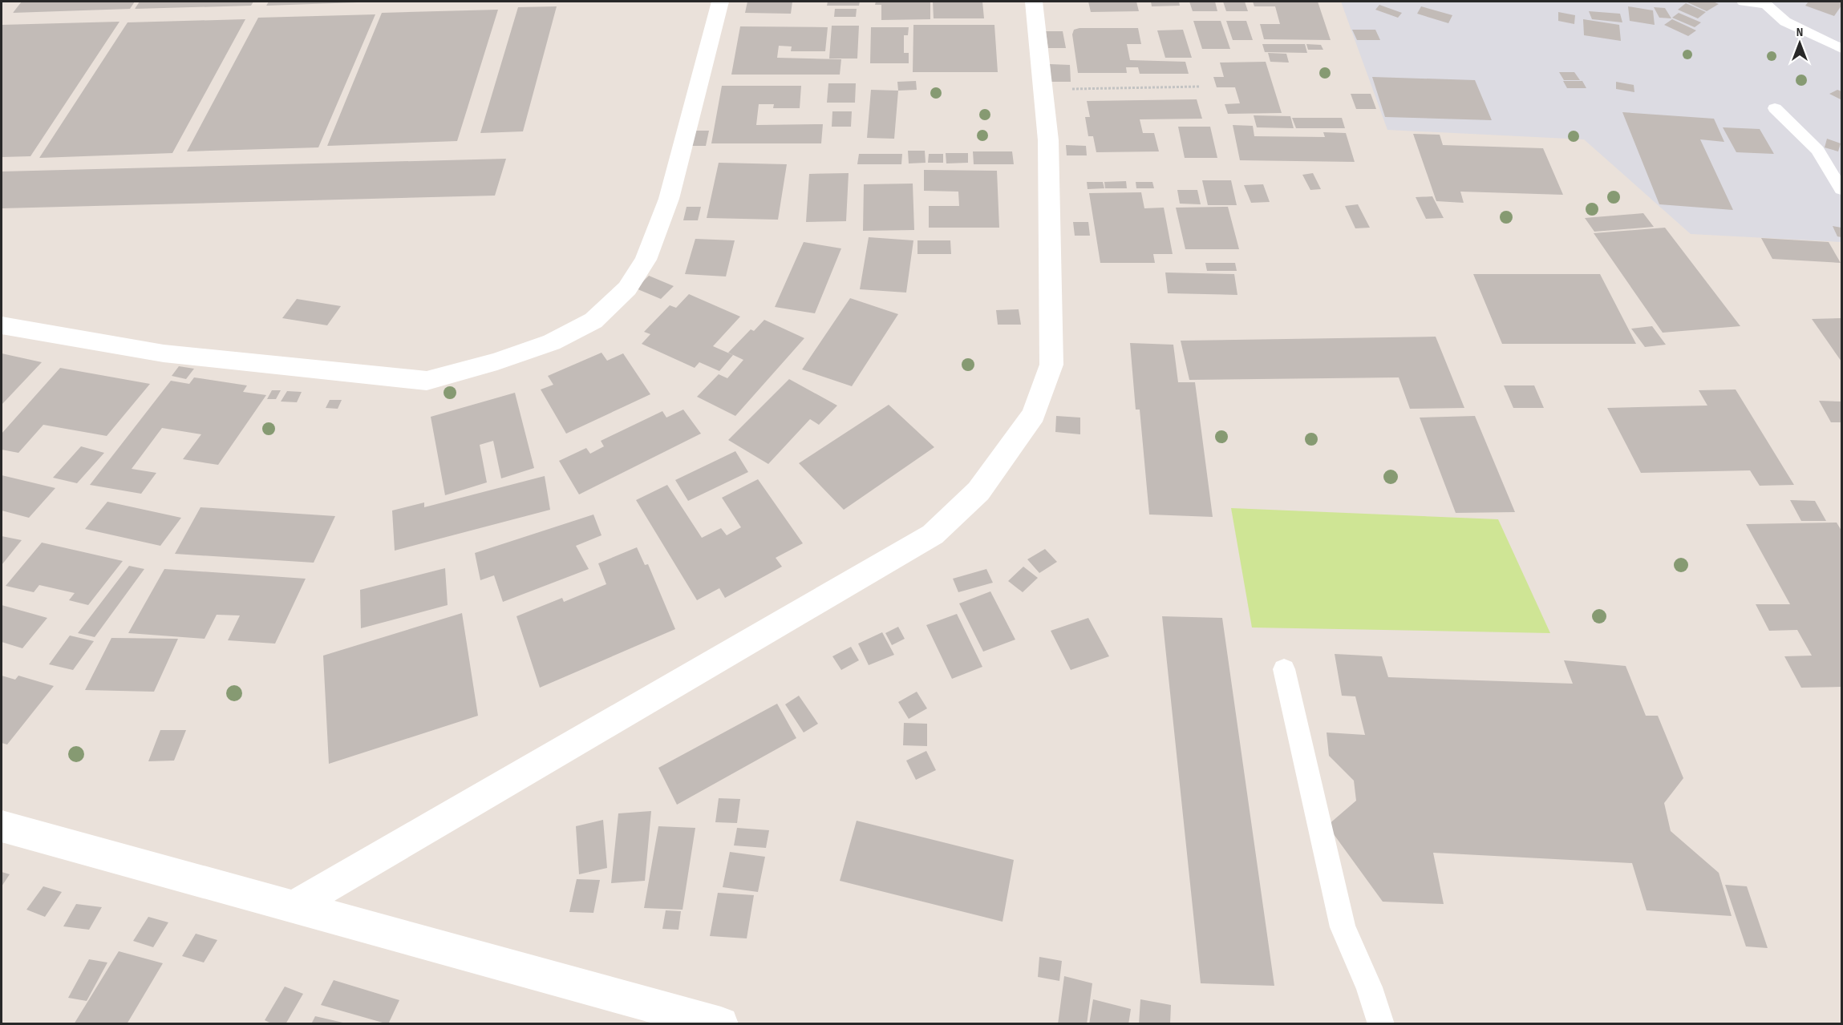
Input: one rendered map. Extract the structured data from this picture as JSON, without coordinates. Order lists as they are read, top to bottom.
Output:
{
  "north": "top"
}
